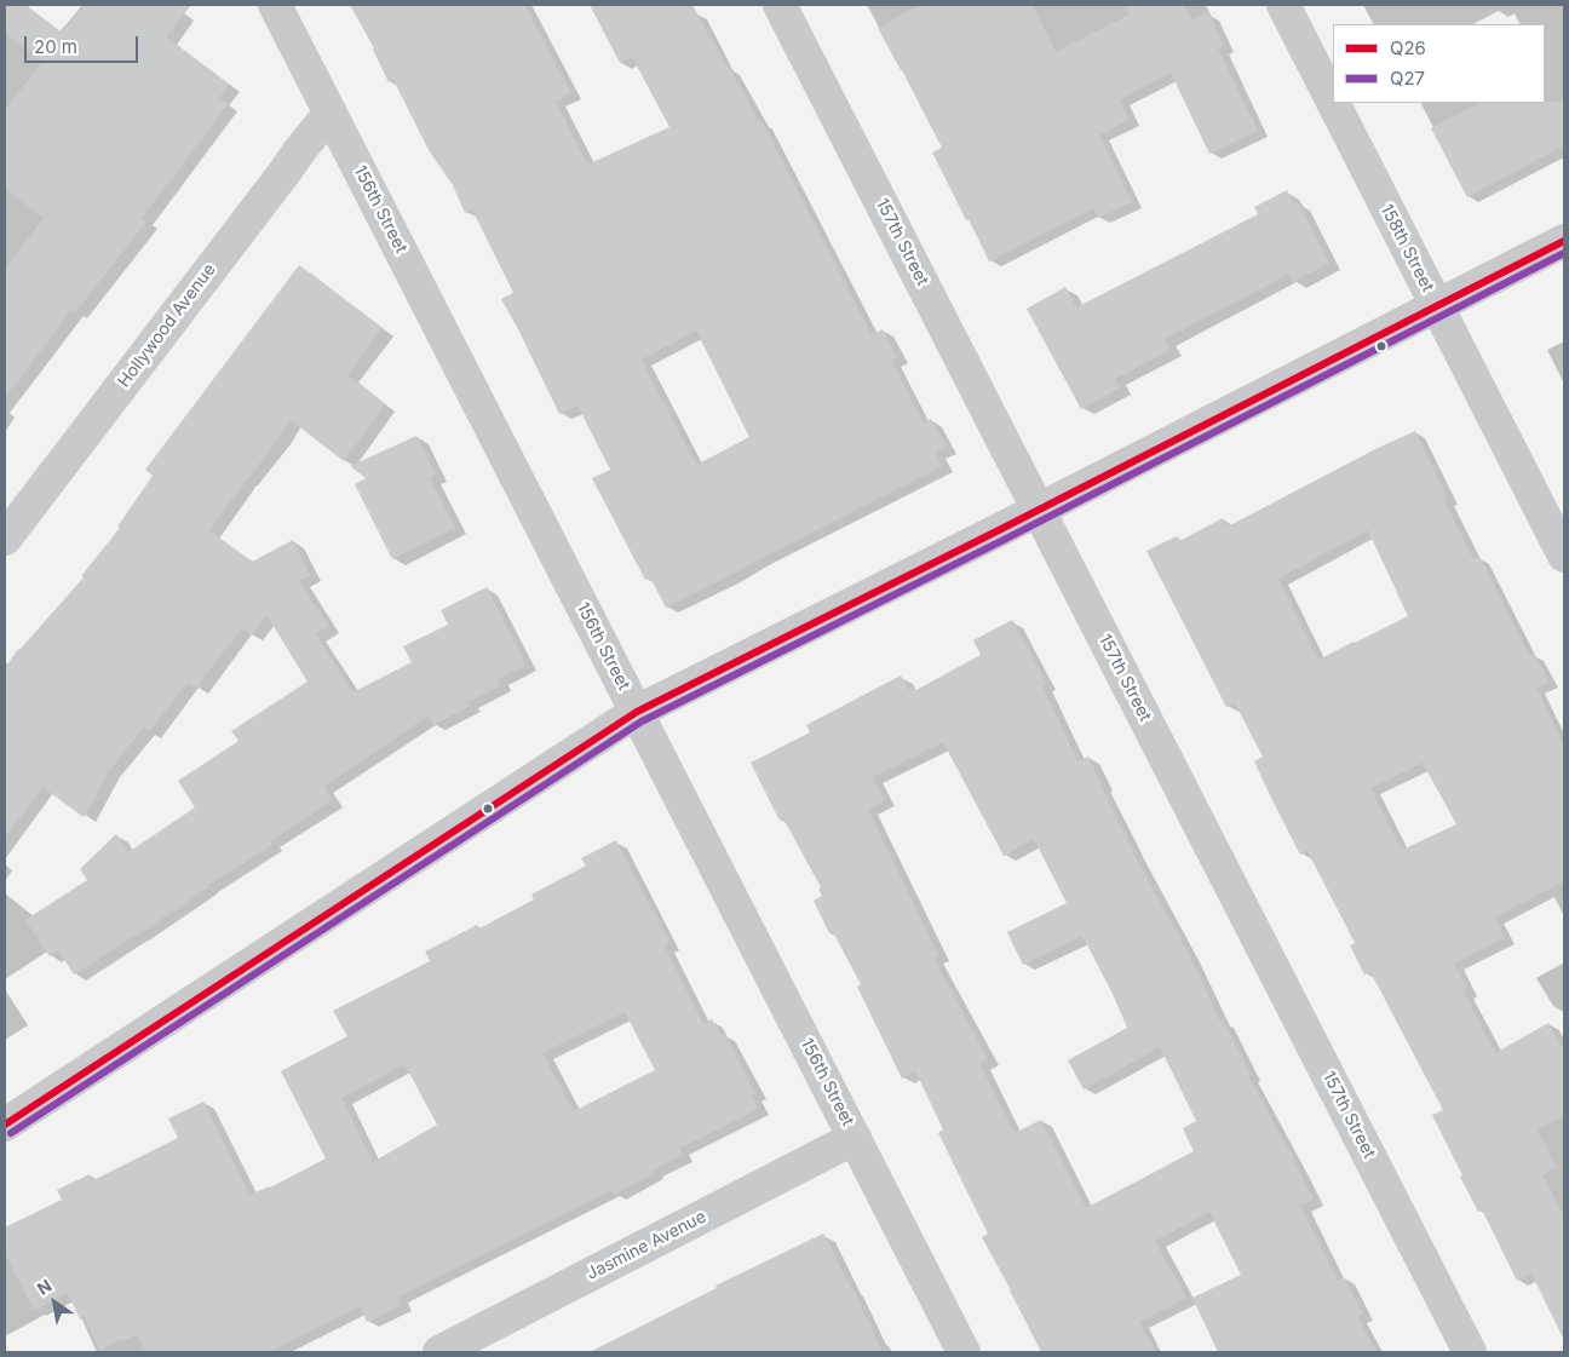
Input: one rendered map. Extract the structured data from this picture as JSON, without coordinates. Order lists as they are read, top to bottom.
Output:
{
  "streets": {
    "street": [
      "156th Street",
      "157th Street",
      "158th Street",
      "Hollywood Avenue",
      "Jasmine Avenue"
    ]
  },
  "crossings": [
    ["156th Street", "Hollywood Avenue"],
    ["156th Street", "Jasmine Avenue"]
  ],
  "lines": ["transit line Q26", "transit line Q27"],
  "legend": ["Q26", "Q27"],
  "scale_bar": "20 m",
  "north": "top left"
}
